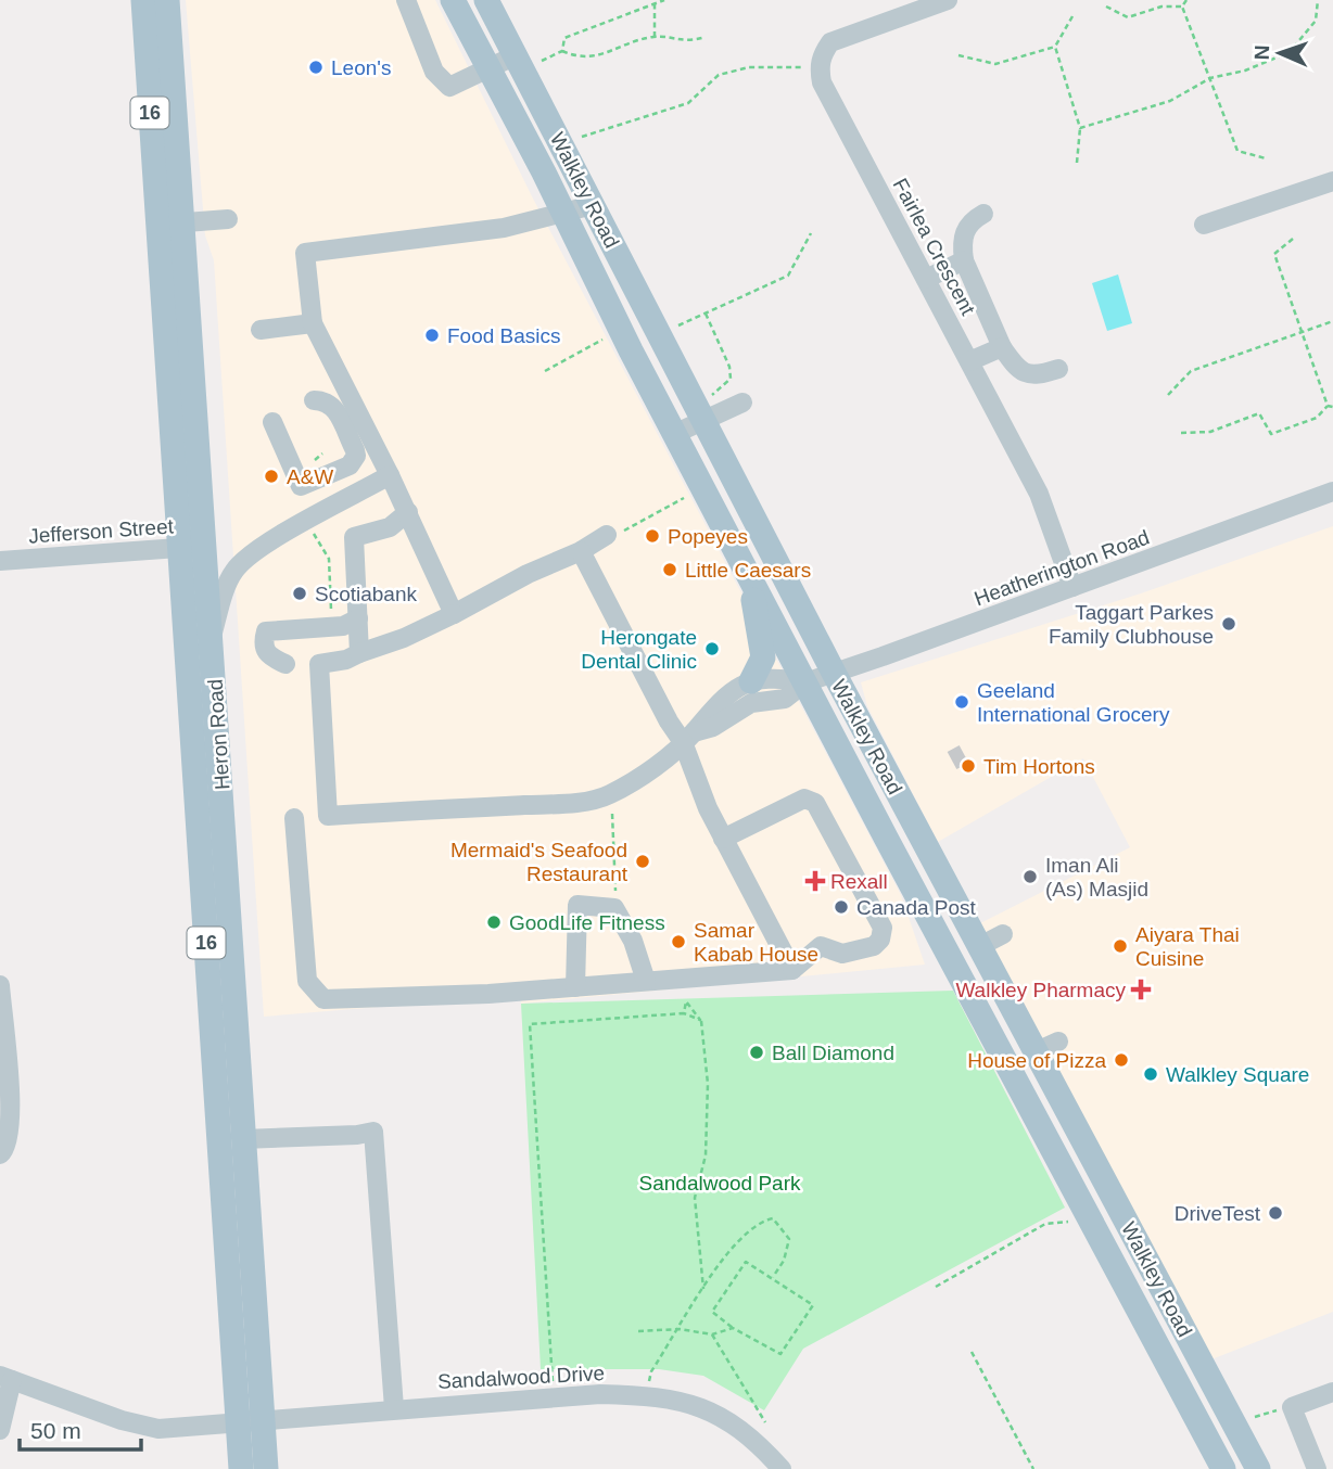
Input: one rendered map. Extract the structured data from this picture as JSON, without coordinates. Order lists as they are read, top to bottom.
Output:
{
  "streets": {
    "main road": ["16", "Walkley Road", "Heron Road"],
    "street": [
      "Fairlea Crescent",
      "Jefferson Street",
      "Heatherington Road",
      "Sandalwood Drive"
    ]
  },
  "crossings": [
    ["Walkley Road", "Heatherington Road"],
    ["Fairlea Crescent", "Heatherington Road"],
    ["Jefferson Street", "Heron Road"],
    ["Heron Road", "Sandalwood Drive"]
  ],
  "parks": ["Sandalwood Park"],
  "places": {
    "other": [
      "Leon's",
      "Food Basics",
      "A&W",
      "Popeyes",
      "Little Caesars",
      "Scotiabank",
      "Taggart Parkes Family Clubhouse",
      "Herongate Dental Clinic",
      "Geeland International Grocery",
      "Tim Hortons",
      "Mermaid's Seafood Restaurant",
      "Iman Ali (As) Masjid",
      "Canada Post",
      "GoodLife Fitness",
      "Samar Kabab House",
      "Aiyara Thai Cuisine",
      "Ball Diamond",
      "House of Pizza",
      "Walkley Square",
      "DriveTest"
    ],
    "health": ["Rexall", "Walkley Pharmacy"]
  },
  "scale_bar": "50 m",
  "north": "left"
}
